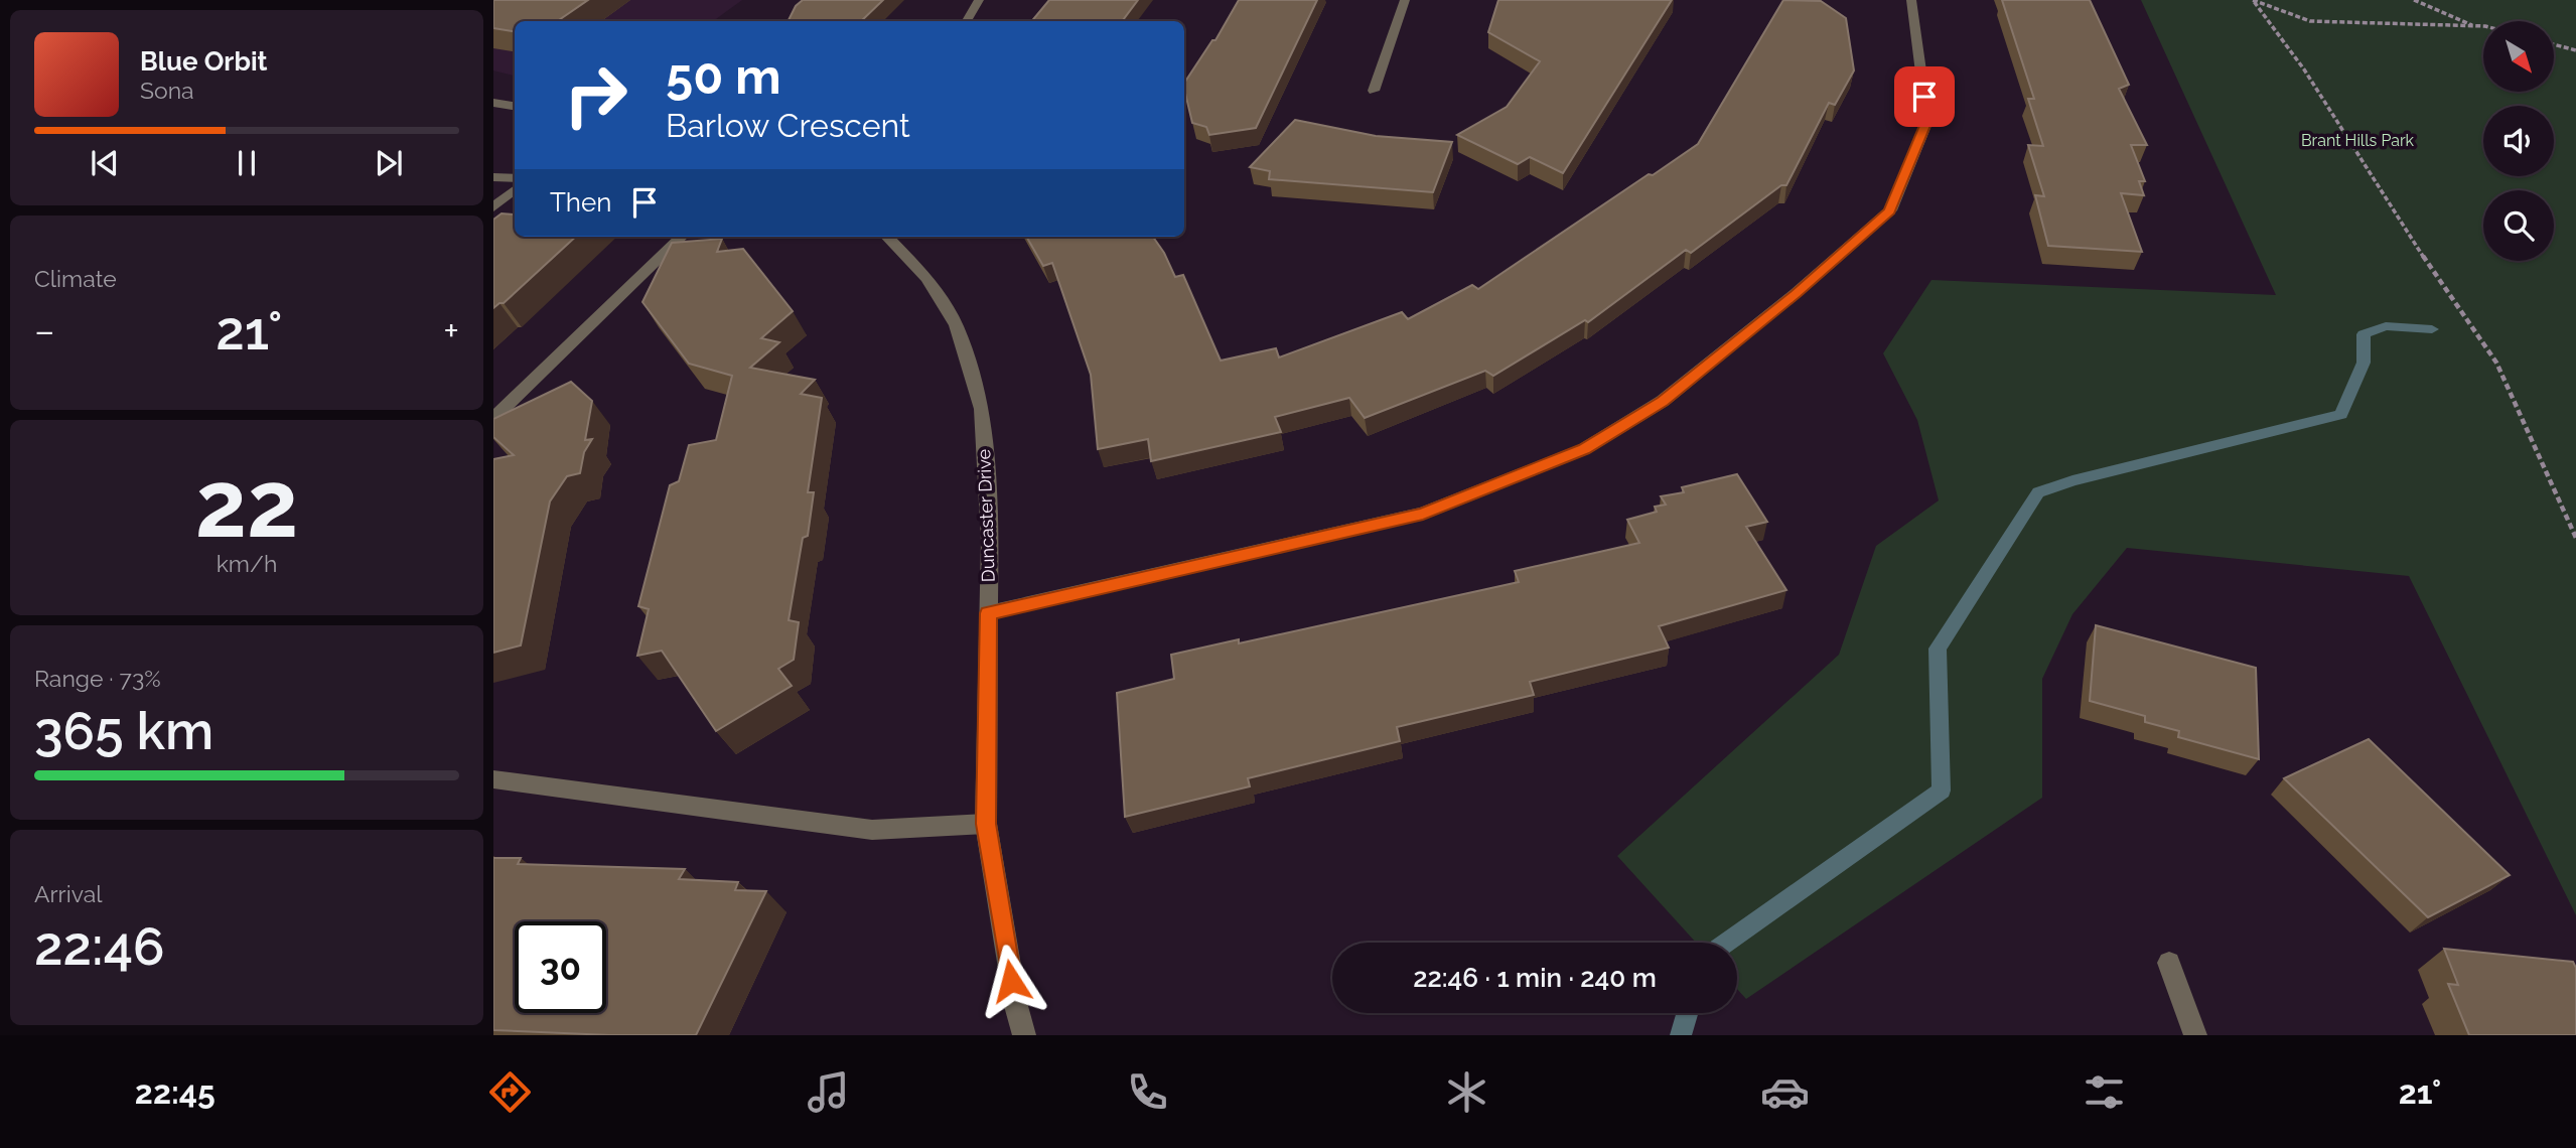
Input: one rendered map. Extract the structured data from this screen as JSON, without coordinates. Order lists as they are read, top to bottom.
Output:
{
  "streets": {
    "street": ["Duncaster Drive"]
  },
  "parks": ["Brant Hills Park"],
  "north": "bottom right",
  "page": {
    "turn": ["50 m", "Barlow Crescent"],
    "song": ["Blue Orbit", "Sona"],
    "then": "Then",
    "tile": [
      "Climate",
      ["22", "km/h"],
      ["Range · 73%", "365 km"],
      ["Arrival", "22:46"]
    ],
    "heat": ["−", "21°", "+"],
    "limit": "30",
    "trip": "22:46 · 1 min · 240 m",
    "tabs": ["22:45", "21°"]
  }
}
